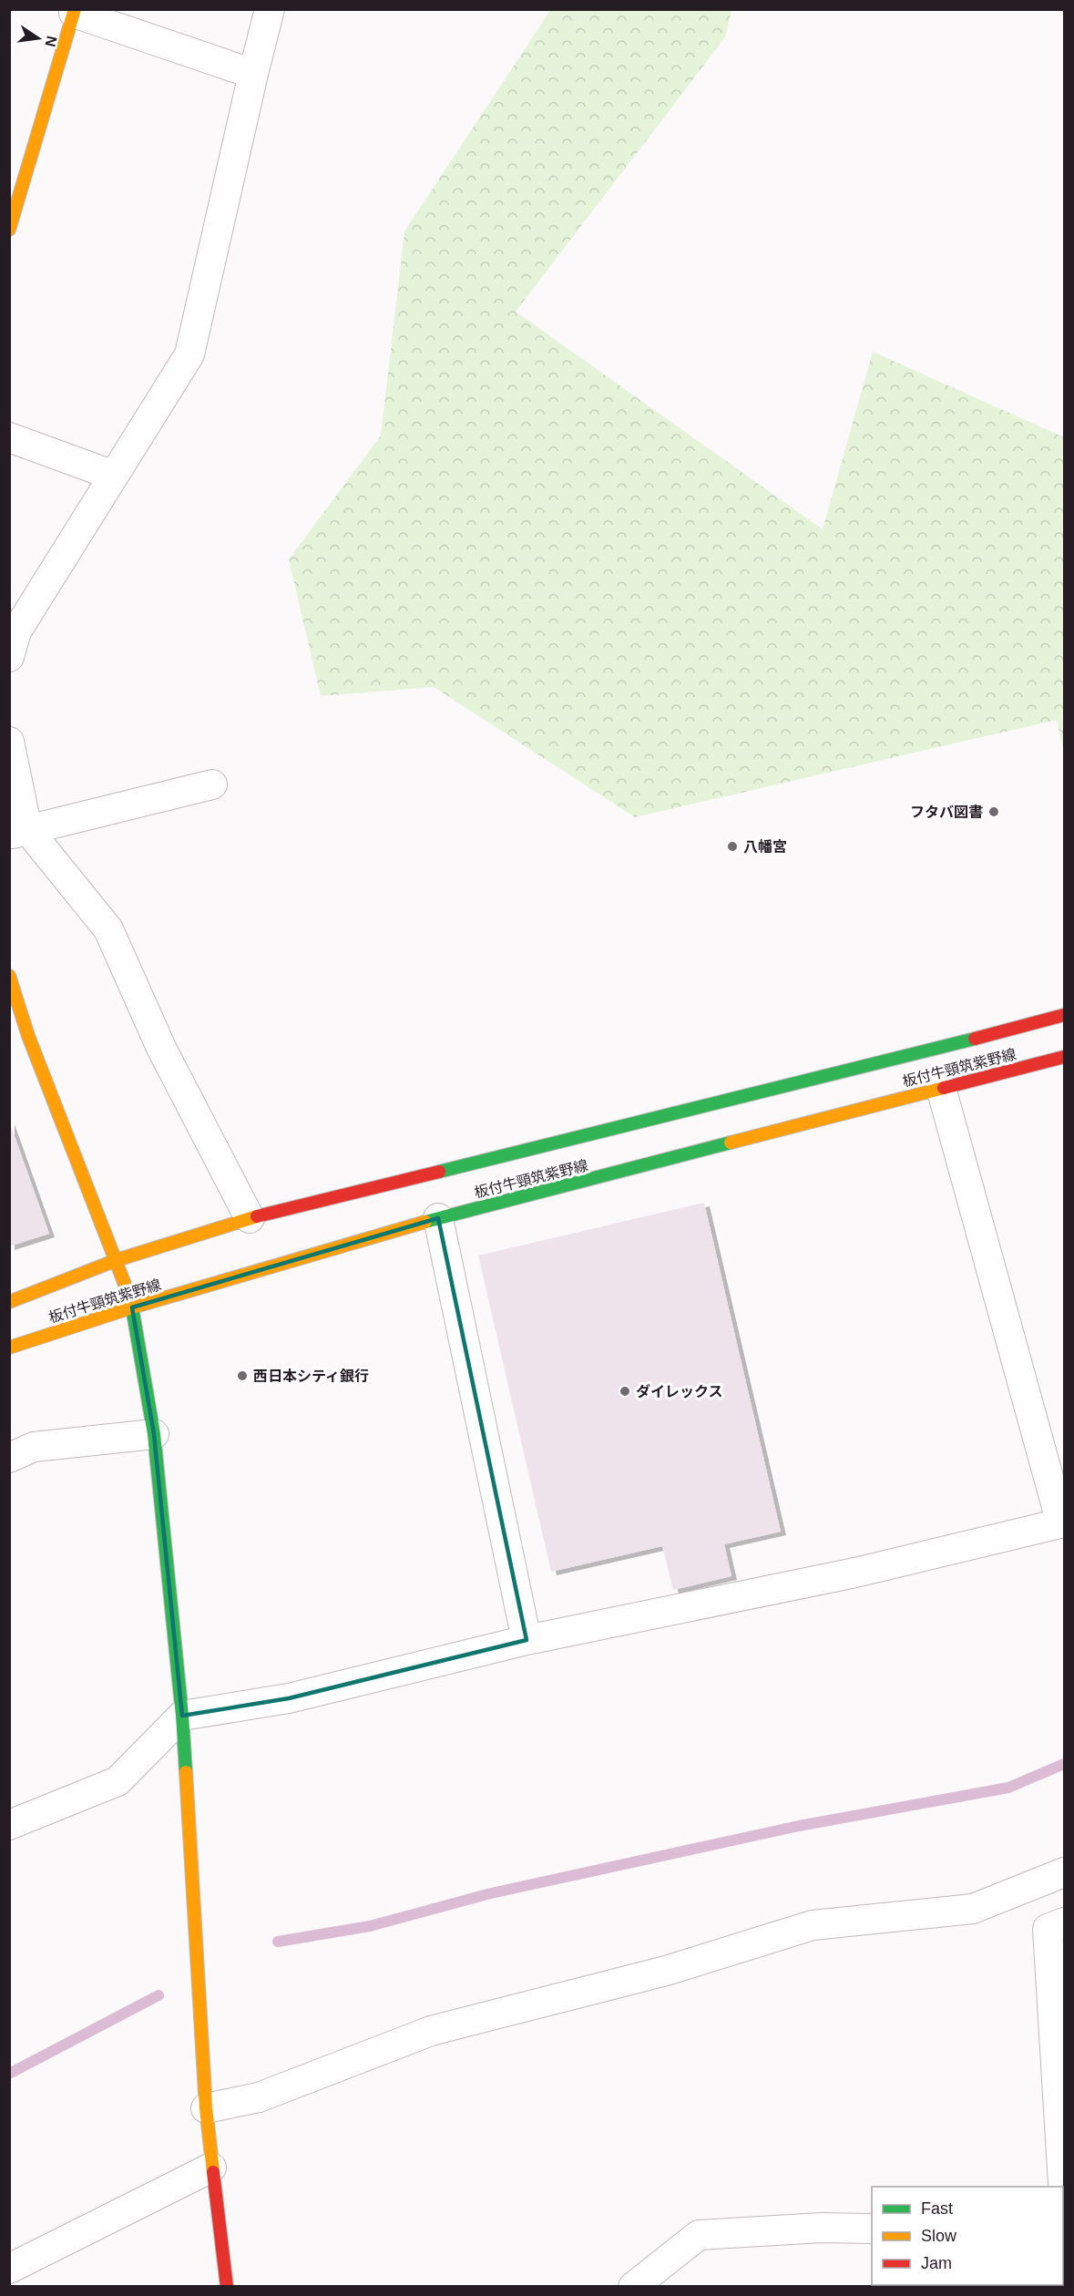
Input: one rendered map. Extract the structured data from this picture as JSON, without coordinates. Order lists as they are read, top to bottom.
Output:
{
  "streets": {
    "main road": ["板付牛頸筑紫野線"]
  },
  "places": [
    "フタバ図書",
    "八幡宮",
    "西日本シティ銀行",
    "ダイレックス"
  ],
  "legend": ["Fast", "Slow", "Jam"],
  "north": "right"
}
